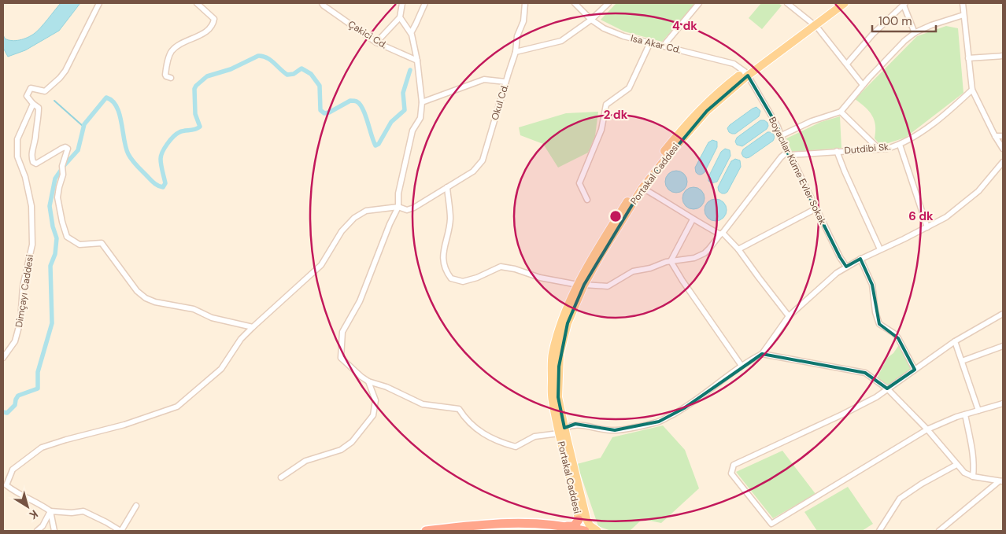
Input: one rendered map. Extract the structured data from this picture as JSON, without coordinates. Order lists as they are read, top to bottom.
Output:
{
  "streets": {
    "main road": ["Portakal Caddesi"],
    "street": [
      "Çakici Cd.",
      "Isa Akar Cd.",
      "Okul Cd.",
      "Dutdibi Sk.",
      "Boyacılar Küme Evler Sokak",
      "Dimçayı Caddesi"
    ]
  },
  "crossings": [
    ["Isa Akar Cd.", "Boyacılar Küme Evler Sokak"],
    ["Isa Akar Cd.", "Portakal Caddesi"],
    ["Dutdibi Sk.", "Boyacılar Küme Evler Sokak"],
    ["Boyacılar Küme Evler Sokak", "Portakal Caddesi"]
  ],
  "scale_bar": "100 m",
  "north": "bottom right",
  "rings": ["4 dk", "2 dk", "6 dk"]
}
